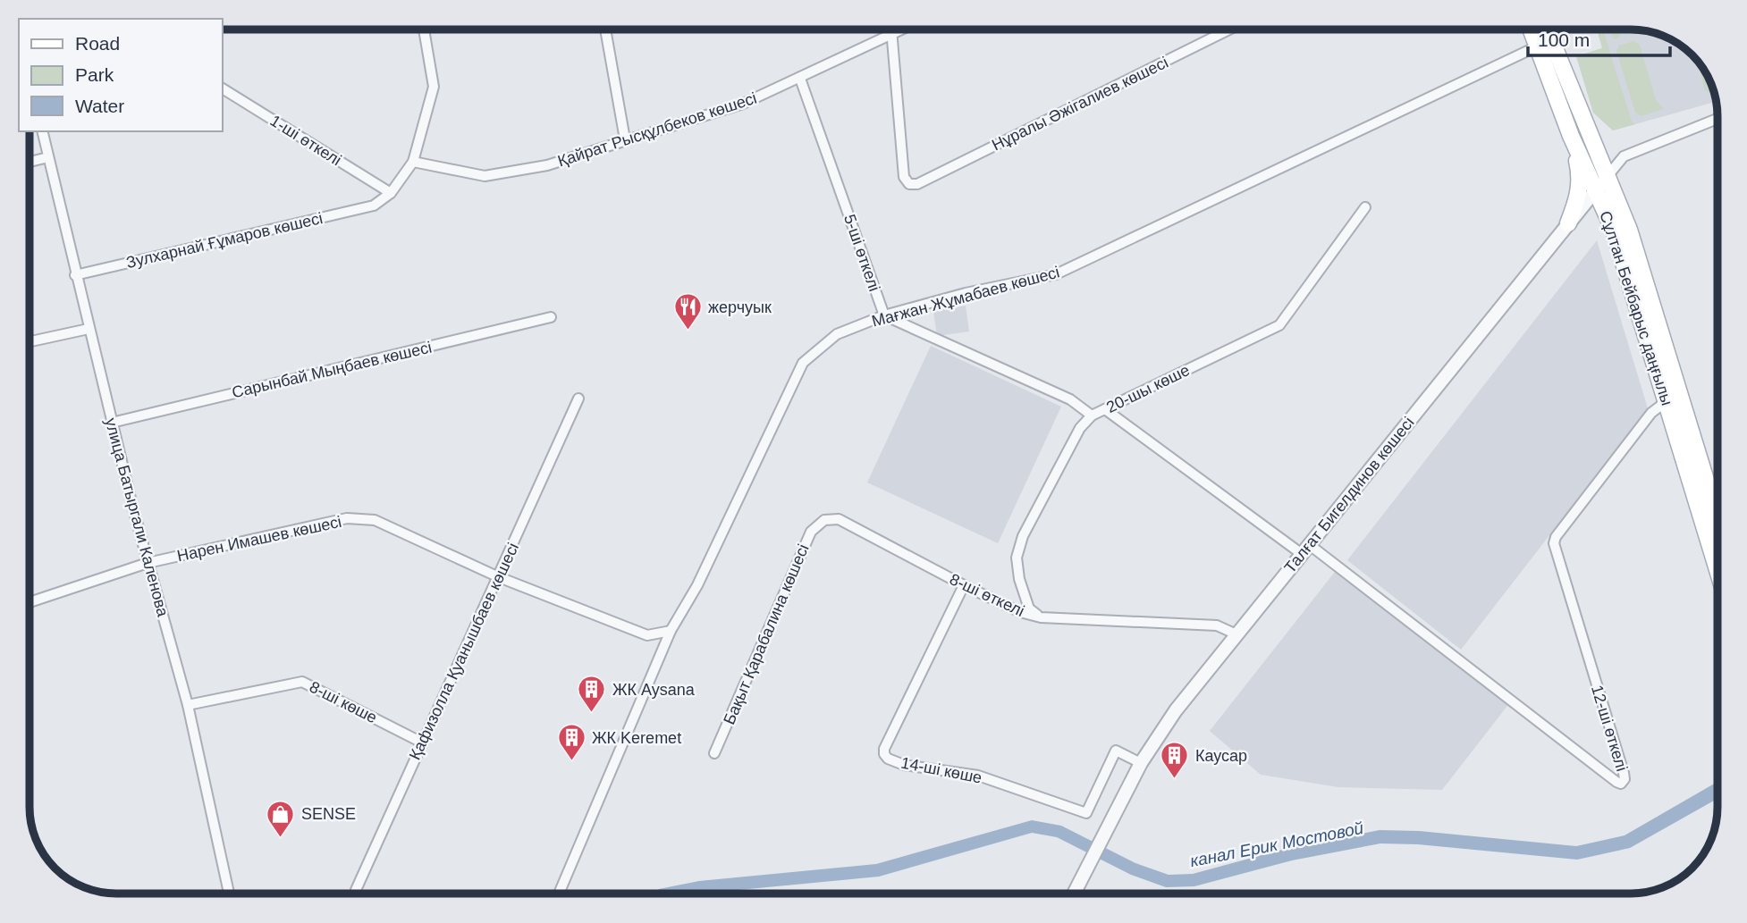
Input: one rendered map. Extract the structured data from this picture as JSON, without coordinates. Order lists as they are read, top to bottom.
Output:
{
  "streets": {
    "main road": ["Сұлтан Бейбарыс даңғылы"],
    "street": [
      "Нұралы Әжiгалиев көшесi",
      "Қайрат Рысқұлбеков көшесі",
      "1-ші өткелі",
      "Зулхарнай Ғұмаров көшесі",
      "5-ші өткелі",
      "Мағжан Жұмабаев көшесі",
      "Сарынбай Мыңбаев көшесі",
      "20-шы көше",
      "Талғат Бигелдинов көшесі",
      "улица Батыргали Каленова",
      "Нарен Имашев көшесi",
      "8-ші өткелі",
      "Бақыт Қарабалина көшесі",
      "Қафизолла Қуанышбаев көшесi",
      "8-шi көше",
      "12-ші өткелі",
      "14-ші көше"
    ]
  },
  "crossings": [
    ["Нұралы Әжiгалиев көшесi", "Қайрат Рысқұлбеков көшесі"],
    ["Қайрат Рысқұлбеков көшесі", "5-ші өткелі"],
    ["1-ші өткелі", "Зулхарнай Ғұмаров көшесі"],
    ["Зулхарнай Ғұмаров көшесі", "улица Батыргали Каленова"],
    ["5-ші өткелі", "Мағжан Жұмабаев көшесі"],
    ["Мағжан Жұмабаев көшесі", "Сұлтан Бейбарыс даңғылы"],
    ["Мағжан Жұмабаев көшесі", "Нарен Имашев көшесi"],
    ["Сұлтан Бейбарыс даңғылы", "Талғат Бигелдинов көшесі"],
    ["Сұлтан Бейбарыс даңғылы", "12-ші өткелі"],
    ["Сарынбай Мыңбаев көшесі", "улица Батыргали Каленова"],
    ["20-шы көше", "8-ші өткелі"],
    ["Талғат Бигелдинов көшесі", "8-ші өткелі"],
    ["Талғат Бигелдинов көшесі", "12-ші өткелі"],
    ["Талғат Бигелдинов көшесі", "14-ші көше"],
    ["улица Батыргали Каленова", "Нарен Имашев көшесi"],
    ["улица Батыргали Каленова", "8-шi көше"],
    ["Нарен Имашев көшесi", "Қафизолла Қуанышбаев көшесi"],
    ["8-ші өткелі", "Бақыт Қарабалина көшесі"],
    ["8-ші өткелі", "14-ші көше"],
    ["Қафизолла Қуанышбаев көшесi", "8-шi көше"]
  ],
  "water": ["канал Ерик Мостовой"],
  "places": {
    "restaurant": ["жерчуык"],
    "building": ["ЖК Aysana", "ЖК Keremet", "Каусар"],
    "shop": ["SENSE"]
  },
  "legend": ["Road", "Park", "Water"],
  "scale_bar": "100 m"
}
